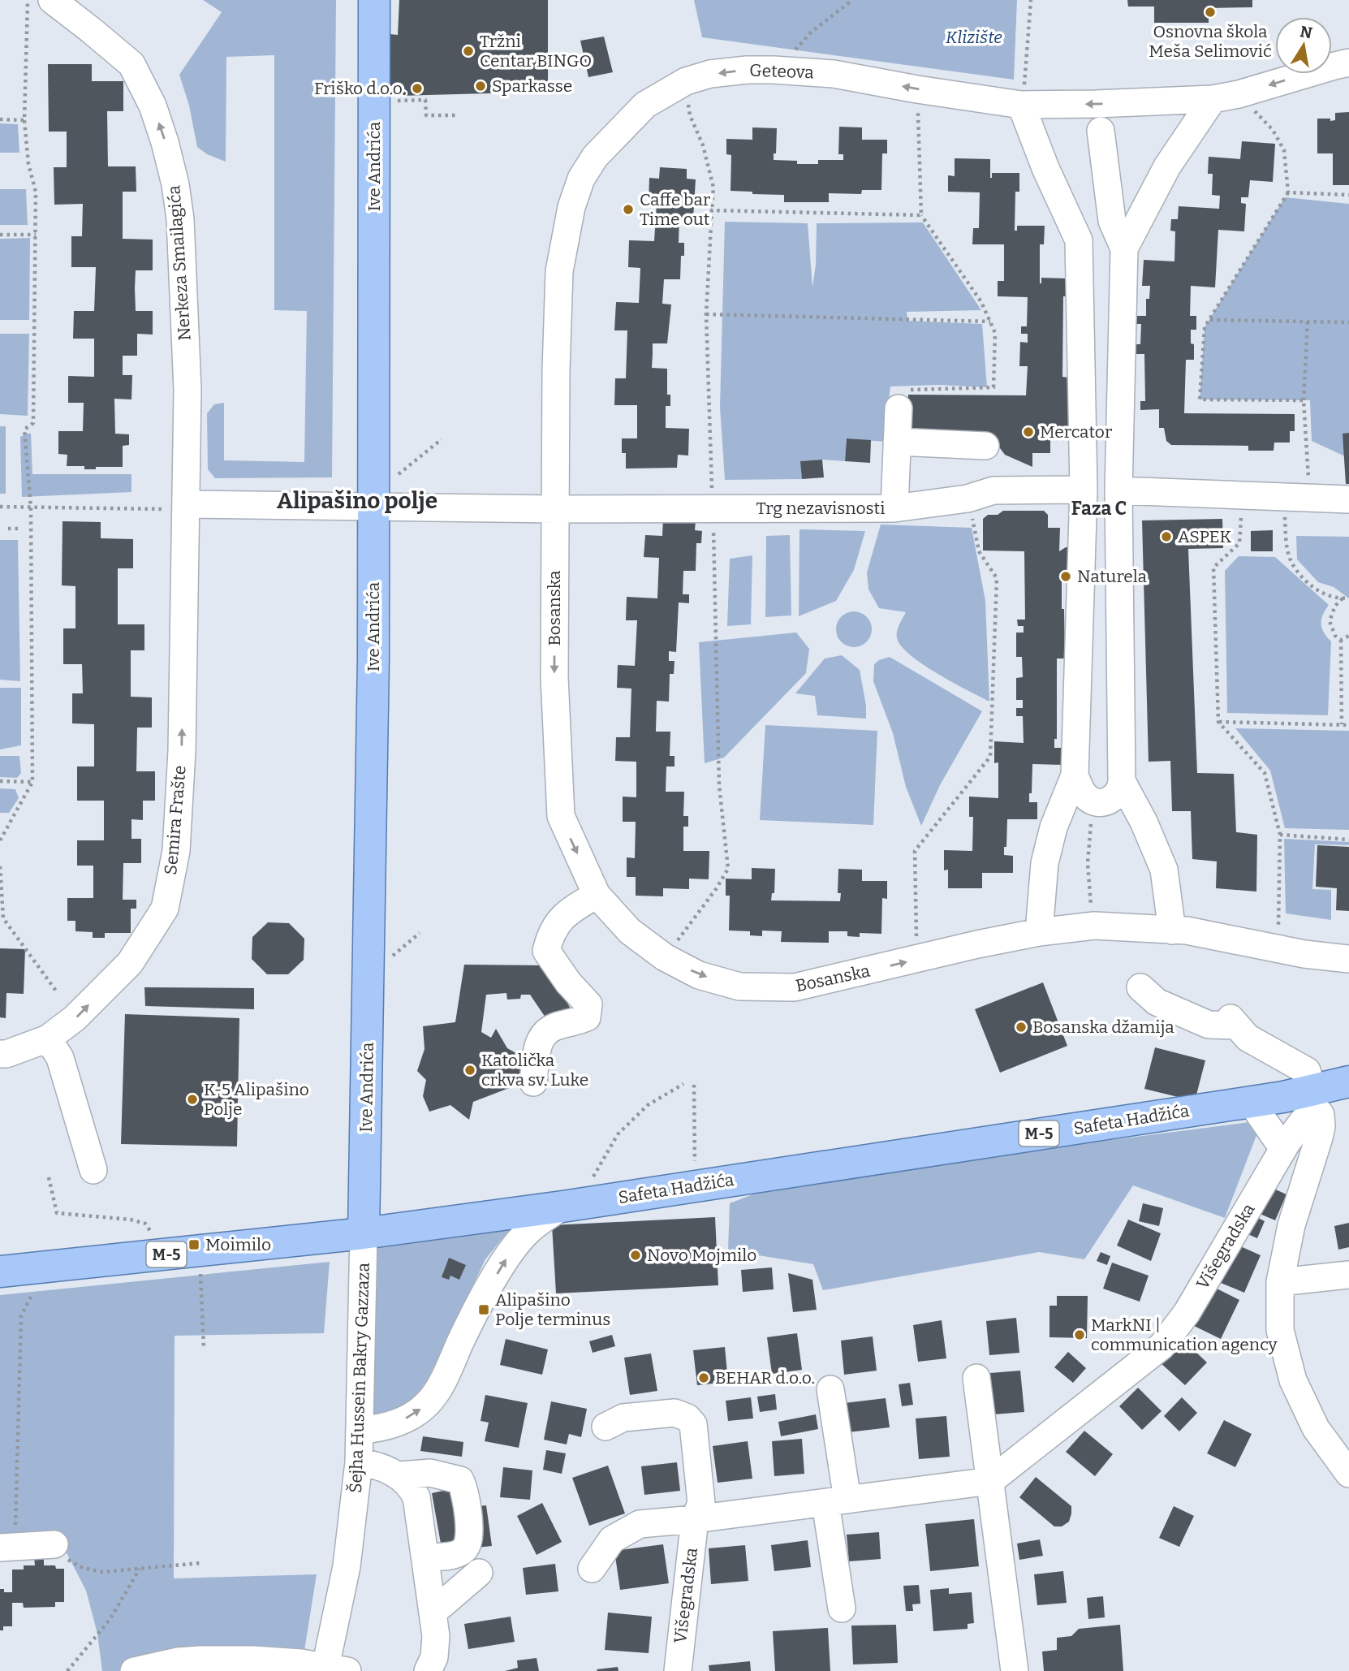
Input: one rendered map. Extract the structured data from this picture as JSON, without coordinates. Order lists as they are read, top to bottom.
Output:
{
  "streets": {
    "main road": ["Ive Andrića", "Safeta Hadžića", "M-5"],
    "street": [
      "Geteova",
      "Nerkeza Smailagića",
      "Trg nezavisnosti",
      "Bosanska",
      "Semira Frašte",
      "Višegradska",
      "Šejha Hussein Bakry Gazzaza"
    ]
  },
  "crossings": [
    ["Geteova", "Trg nezavisnosti"],
    ["Geteova", "Bosanska"],
    ["Ive Andrića", "Trg nezavisnosti"],
    ["Ive Andrića", "Safeta Hadžića"],
    ["Ive Andrića", "Šejha Hussein Bakry Gazzaza"],
    ["Nerkeza Smailagića", "Trg nezavisnosti"],
    ["Nerkeza Smailagića", "Semira Frašte"],
    ["Trg nezavisnosti", "Bosanska"],
    ["Trg nezavisnosti", "Semira Frašte"],
    ["Safeta Hadžića", "Višegradska"],
    ["Safeta Hadžića", "Šejha Hussein Bakry Gazzaza"]
  ],
  "one_way": ["Geteova", "Nerkeza Smailagića", "Semira Frašte"],
  "districts": ["Alipašino polje", "Faza C"],
  "parks": ["Klizište"],
  "places": {
    "other": [
      "Osnovna škola Meša Selimović",
      "Tržni Centar BINGO",
      "Sparkasse",
      "Friško d.o.o.",
      "Caffe bar Time out",
      "Mercator",
      "ASPEK",
      "Naturela",
      "Bosanska džamija",
      "Katolička crkva sv. Luke",
      "K-5 Alipašino Polje",
      "Novo Mojmilo",
      "MarkNI | communication agency",
      "BEHAR d.o.o."
    ],
    "transit": ["Moimilo", "Alipašino Polje terminus"]
  },
  "north": "top"
}
